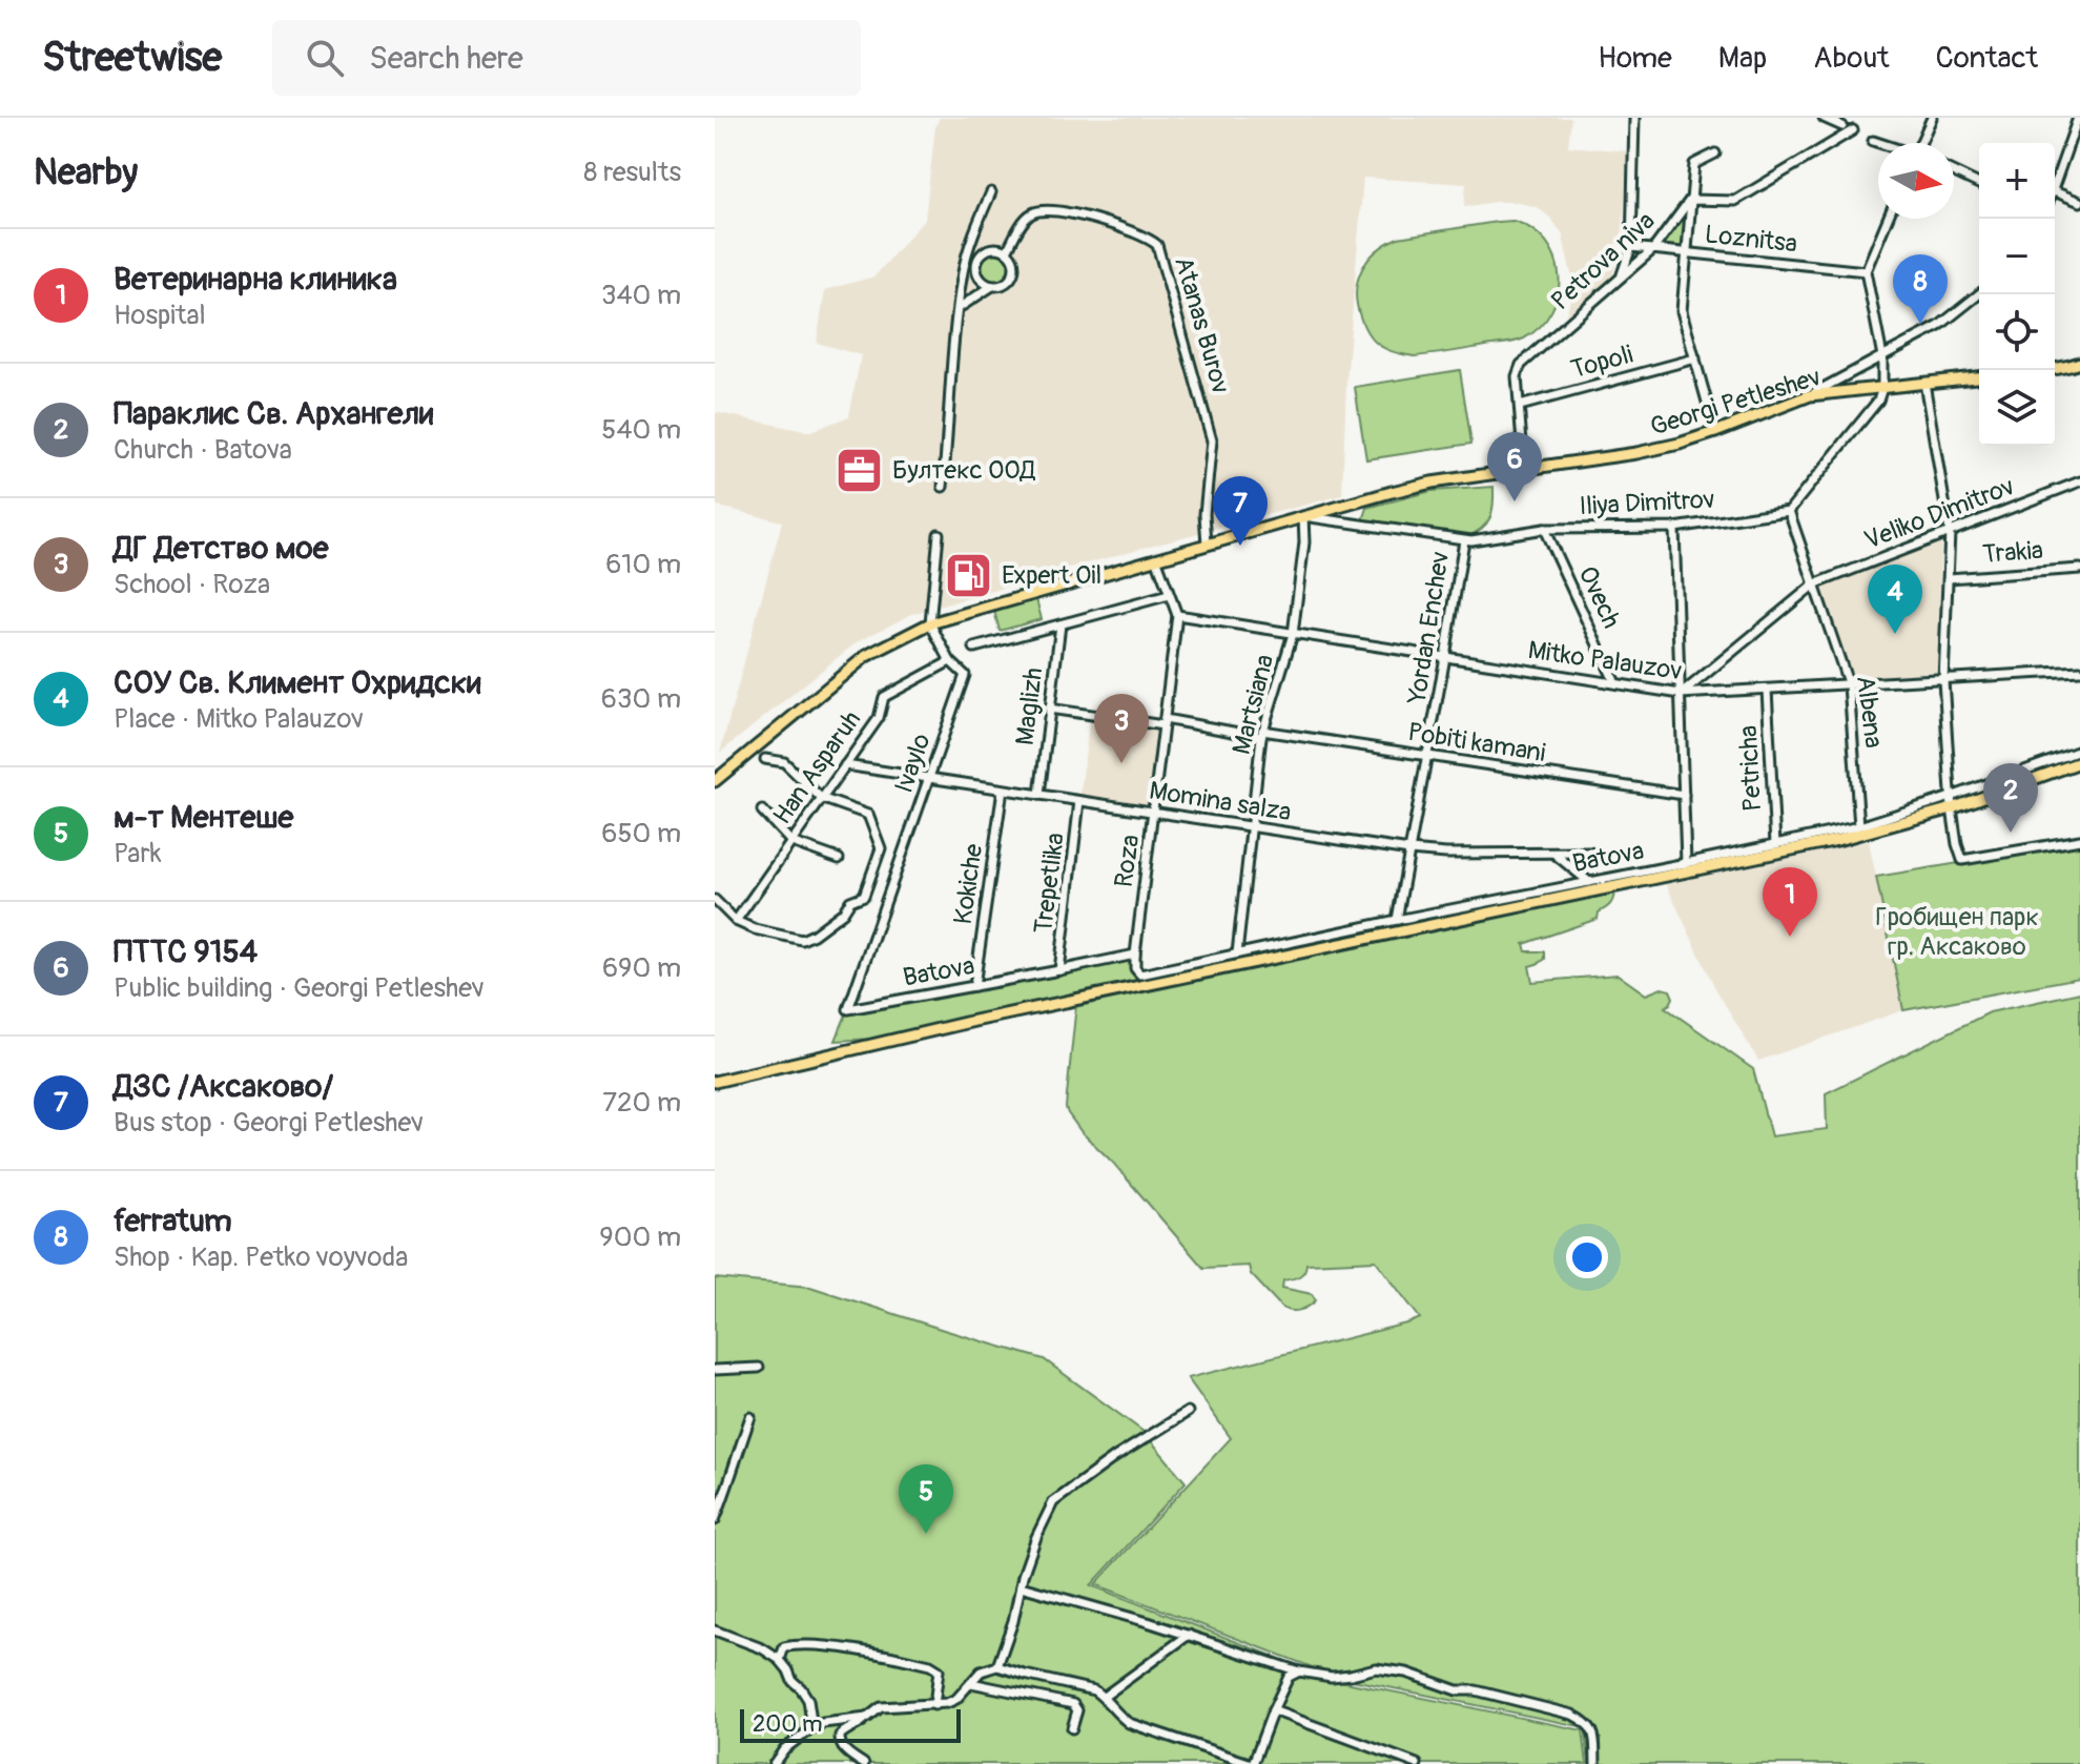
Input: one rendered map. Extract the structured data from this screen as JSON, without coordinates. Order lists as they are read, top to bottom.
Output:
{
  "streets": {
    "main road": ["Georgi Petleshev"],
    "street": [
      "Loznitsa",
      "Petrova niva",
      "Atanas Burov",
      "Topoli",
      "Iliya Dimitrov",
      "Veliko Dimitrov",
      "Trakia",
      "Ovech",
      "Yordan Enchev",
      "Mitko Palauzov",
      "Martsiana",
      "Maglizh",
      "Albena",
      "Pobiti kamani",
      "Ivaylo",
      "Han Asparuh",
      "Petricha",
      "Momina salza",
      "Batova",
      "Roza",
      "Trepetlika",
      "Kokiche"
    ]
  },
  "crossings": [
    ["Loznitsa", "Petrova niva"],
    ["Petrova niva", "Topoli"],
    ["Petrova niva", "Georgi Petleshev"],
    ["Atanas Burov", "Georgi Petleshev"],
    ["Georgi Petleshev", "Iliya Dimitrov"],
    ["Georgi Petleshev", "Martsiana"],
    ["Georgi Petleshev", "Ivaylo"],
    ["Georgi Petleshev", "Roza"],
    ["Iliya Dimitrov", "Ovech"],
    ["Iliya Dimitrov", "Yordan Enchev"],
    ["Iliya Dimitrov", "Martsiana"],
    ["Iliya Dimitrov", "Albena"],
    ["Veliko Dimitrov", "Mitko Palauzov"],
    ["Veliko Dimitrov", "Albena"],
    ["Ovech", "Mitko Palauzov"],
    ["Yordan Enchev", "Mitko Palauzov"],
    ["Yordan Enchev", "Pobiti kamani"],
    ["Yordan Enchev", "Momina salza"],
    ["Yordan Enchev", "Batova"],
    ["Mitko Palauzov", "Martsiana"],
    ["Mitko Palauzov", "Albena"],
    ["Mitko Palauzov", "Petricha"],
    ["Mitko Palauzov", "Roza"],
    ["Martsiana", "Pobiti kamani"],
    ["Martsiana", "Momina salza"],
    ["Martsiana", "Batova"],
    ["Maglizh", "Momina salza"],
    ["Albena", "Batova"],
    ["Pobiti kamani", "Roza"],
    ["Ivaylo", "Han Asparuh"],
    ["Ivaylo", "Momina salza"],
    ["Ivaylo", "Batova"],
    ["Han Asparuh", "Momina salza"],
    ["Petricha", "Batova"],
    ["Momina salza", "Roza"],
    ["Momina salza", "Trepetlika"],
    ["Momina salza", "Kokiche"],
    ["Batova", "Roza"],
    ["Batova", "Trepetlika"],
    ["Batova", "Kokiche"]
  ],
  "parks": ["Гробищен парк гр. Аксаково"],
  "places": {
    "office": ["Бултекс ООД"],
    "fuel station": ["Expert Oil"]
  },
  "scale_bar": "200 m",
  "north": "right",
  "page": {
    "header": "Streetwise",
    "search": "Search here",
    "nav": [
      "Home",
      "Map",
      "About",
      "Contact"
    ],
    "heading": ["Nearby", "8 results"],
    "map_buttons": ["+", "−"],
    "list": [
      {
        "mark": "1",
        "name": "Ветеринарна клиника",
        "note": "Hospital",
        "value": "340 m"
      },
      {
        "mark": "2",
        "name": "Параклис Св. Архангели",
        "note": "Church · Batova",
        "value": "540 m"
      },
      {
        "mark": "3",
        "name": "ДГ Детство мое",
        "note": "School · Roza",
        "value": "610 m"
      },
      {
        "mark": "4",
        "name": "СОУ Св. Климент Охридски",
        "note": "Place · Mitko Palauzov",
        "value": "630 m"
      },
      {
        "mark": "5",
        "name": "м-т Ментeше",
        "note": "Park",
        "value": "650 m"
      },
      {
        "mark": "6",
        "name": "ПТТС 9154",
        "note": "Public building · Georgi Petleshev",
        "value": "690 m"
      },
      {
        "mark": "7",
        "name": "ДЗС /Аксаково/",
        "note": "Bus stop · Georgi Petleshev",
        "value": "720 m"
      },
      {
        "mark": "8",
        "name": "ferratum",
        "note": "Shop · Kap. Petko voyvoda",
        "value": "900 m"
      }
    ],
    "pins": [
      "8",
      "6",
      "7",
      "4",
      "3",
      "2",
      "1",
      "5"
    ],
    "scale": "200 m"
  }
}
